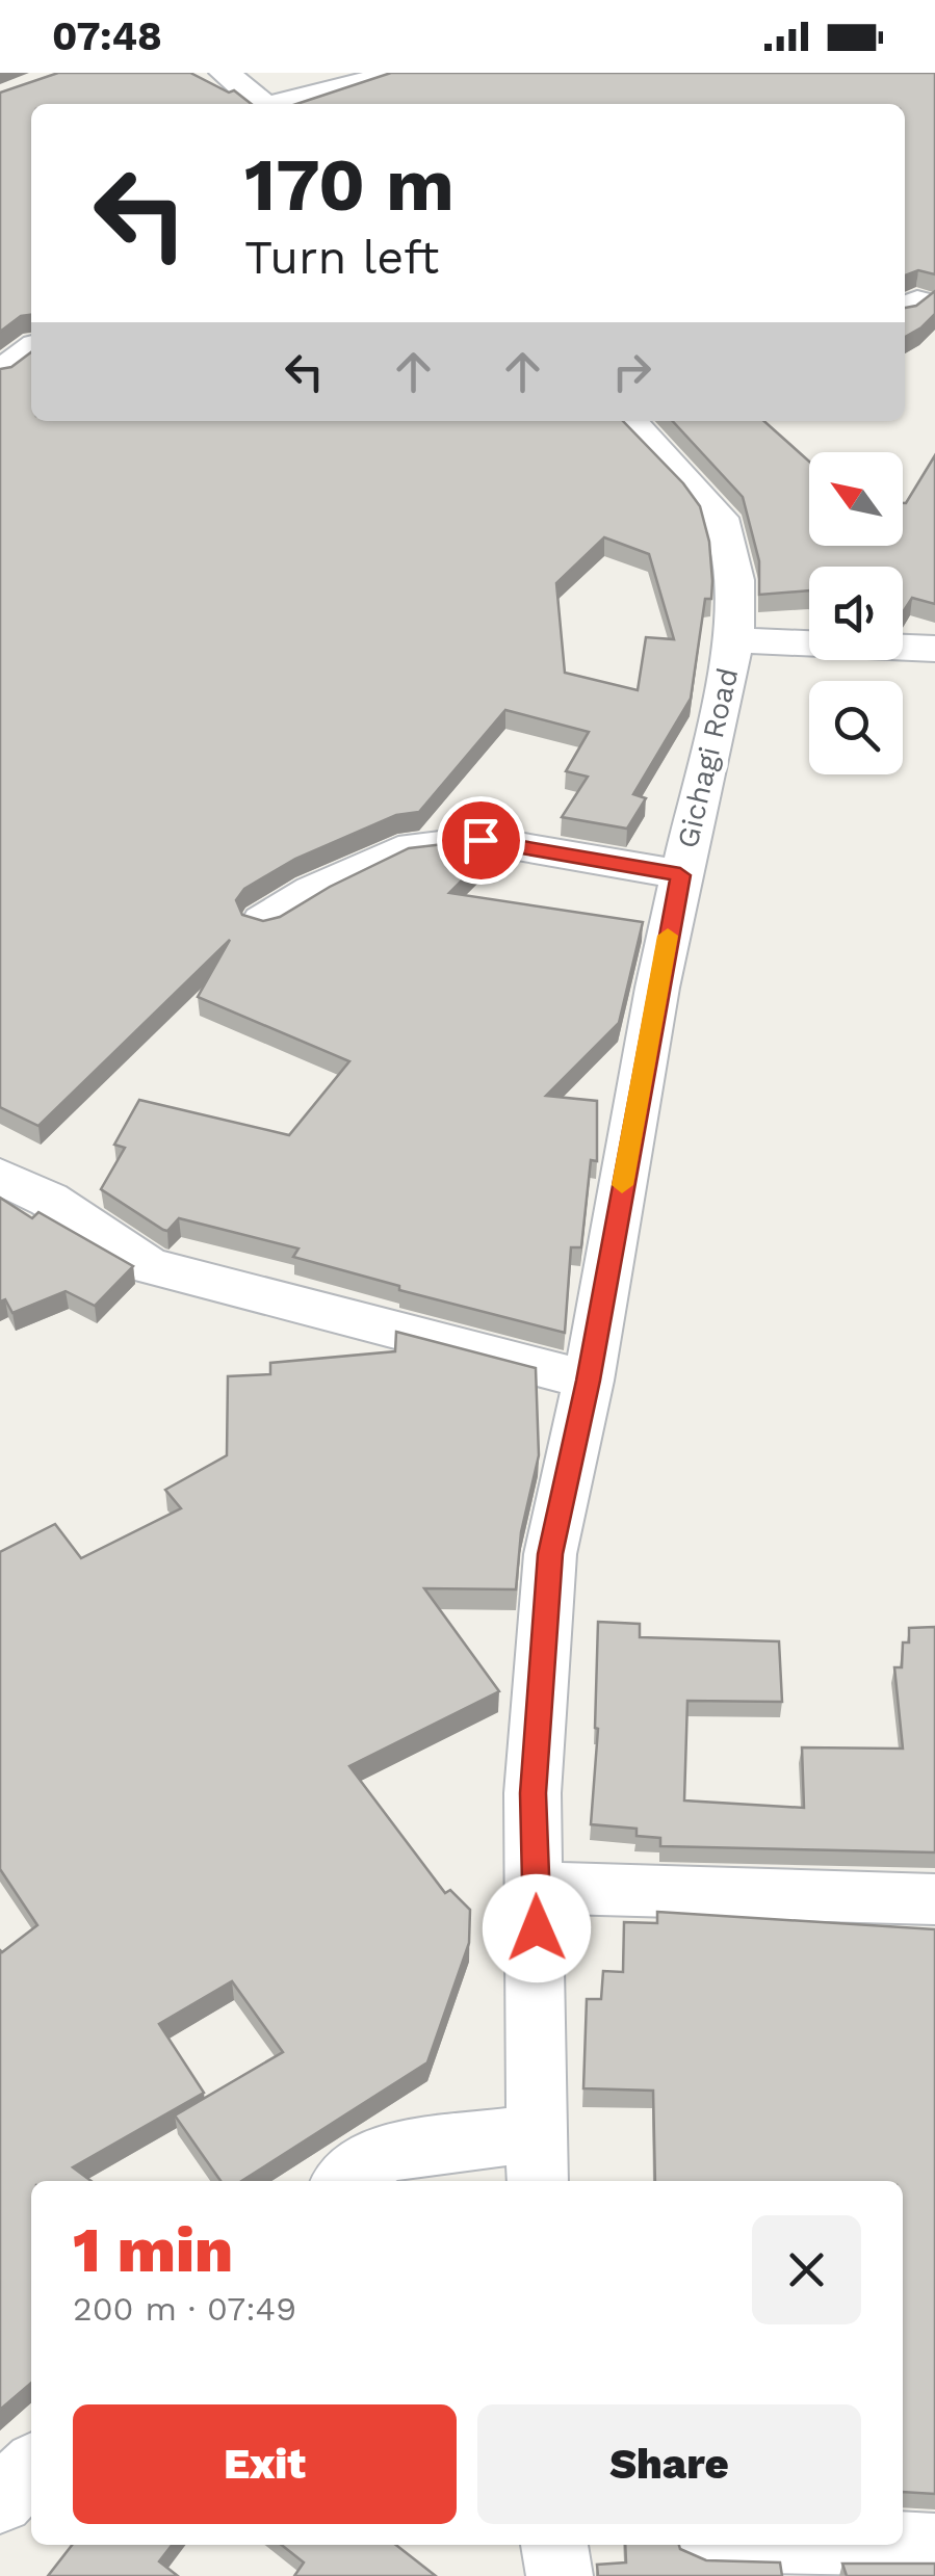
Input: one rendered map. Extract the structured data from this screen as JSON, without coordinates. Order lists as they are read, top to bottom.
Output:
{
  "streets": {
    "street": ["Gichagi Road"]
  },
  "north": "top left",
  "page": {
    "status": "07:48",
    "turn": ["170 m", "Turn left"],
    "heading": ["1 min", "200 m · 07:49"],
    "buttons": ["Exit", "Share"]
  }
}
